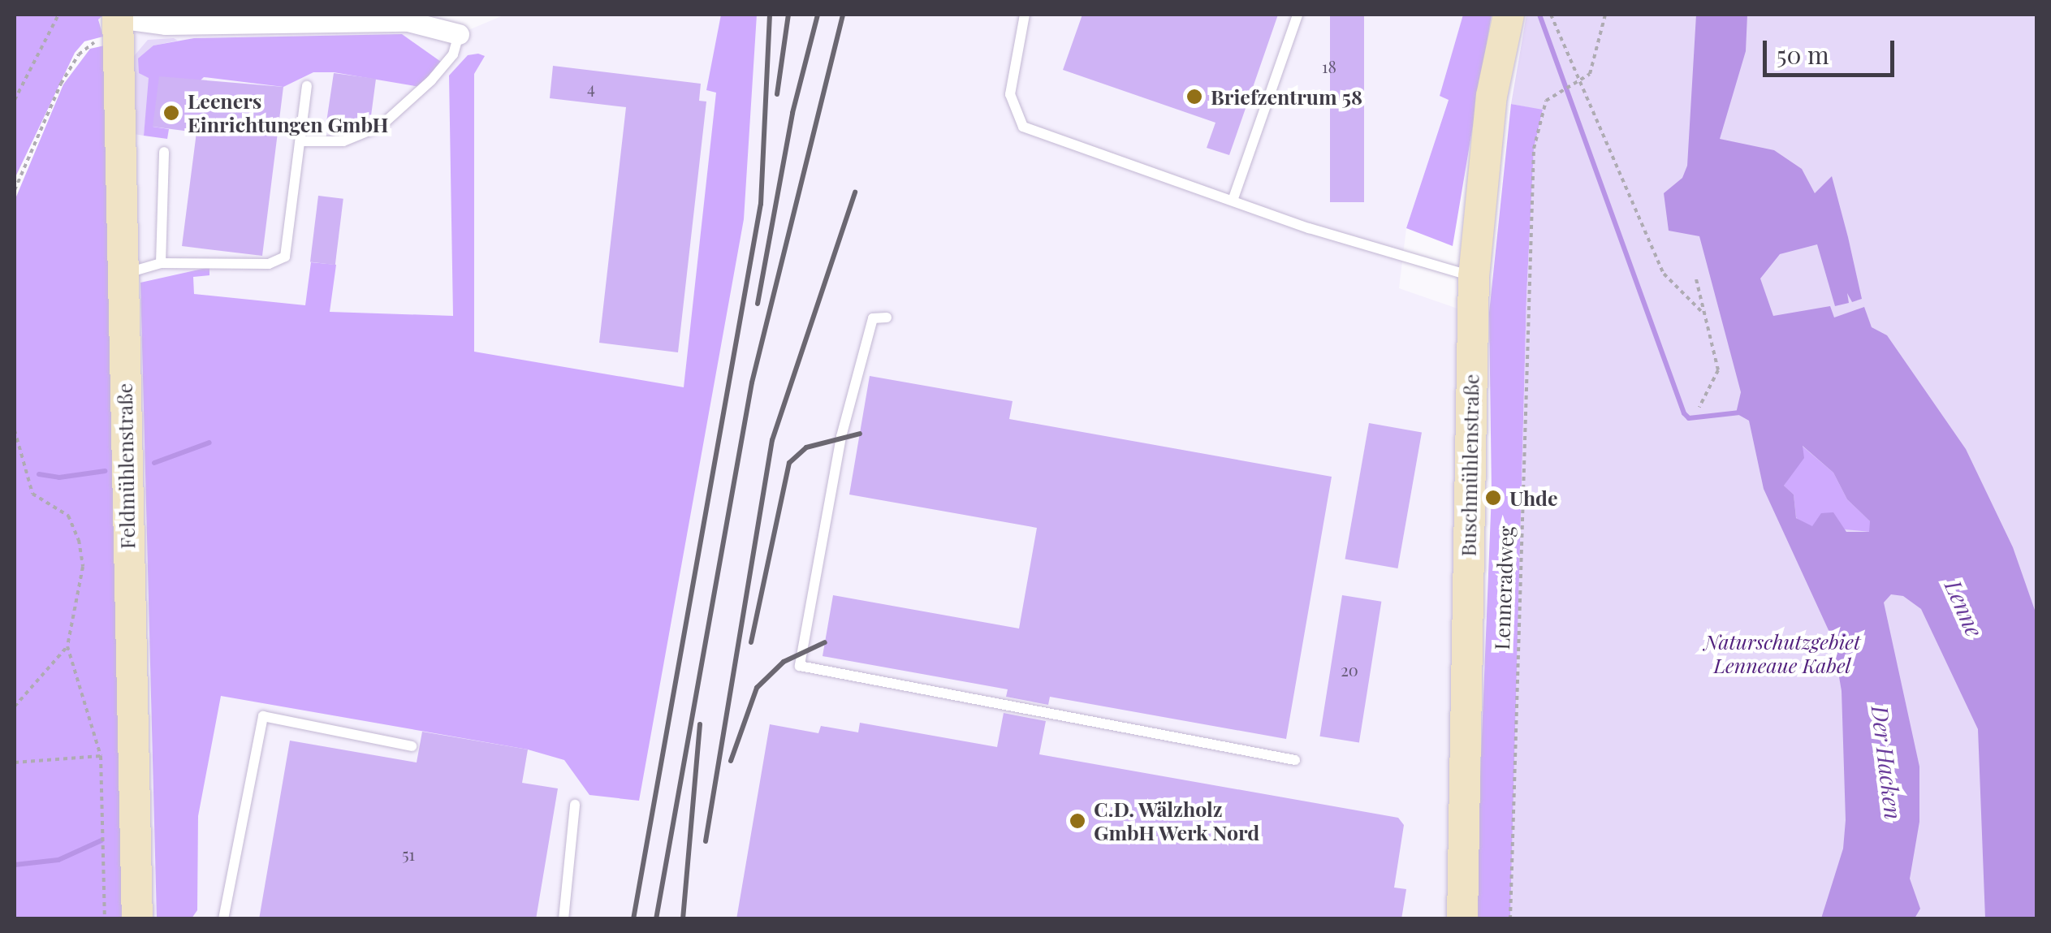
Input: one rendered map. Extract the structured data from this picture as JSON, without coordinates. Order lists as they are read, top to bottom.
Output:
{
  "streets": {
    "street": ["Buschmühlenstraße", "Feldmühlenstraße"],
    "path": ["Lenneradweg"]
  },
  "water": ["Lenne", "Der Hacken"],
  "parks": ["Naturschutzgebiet Lenneaue Kabel"],
  "places": [
    "Briefzentrum 58",
    "Leeners Einrichtungen GmbH",
    "Uhde",
    "C.D. Wälzholz GmbH Werk Nord"
  ],
  "house_numbers": [
    "18",
    "4",
    "20",
    "51"
  ],
  "scale_bar": "50 m"
}
